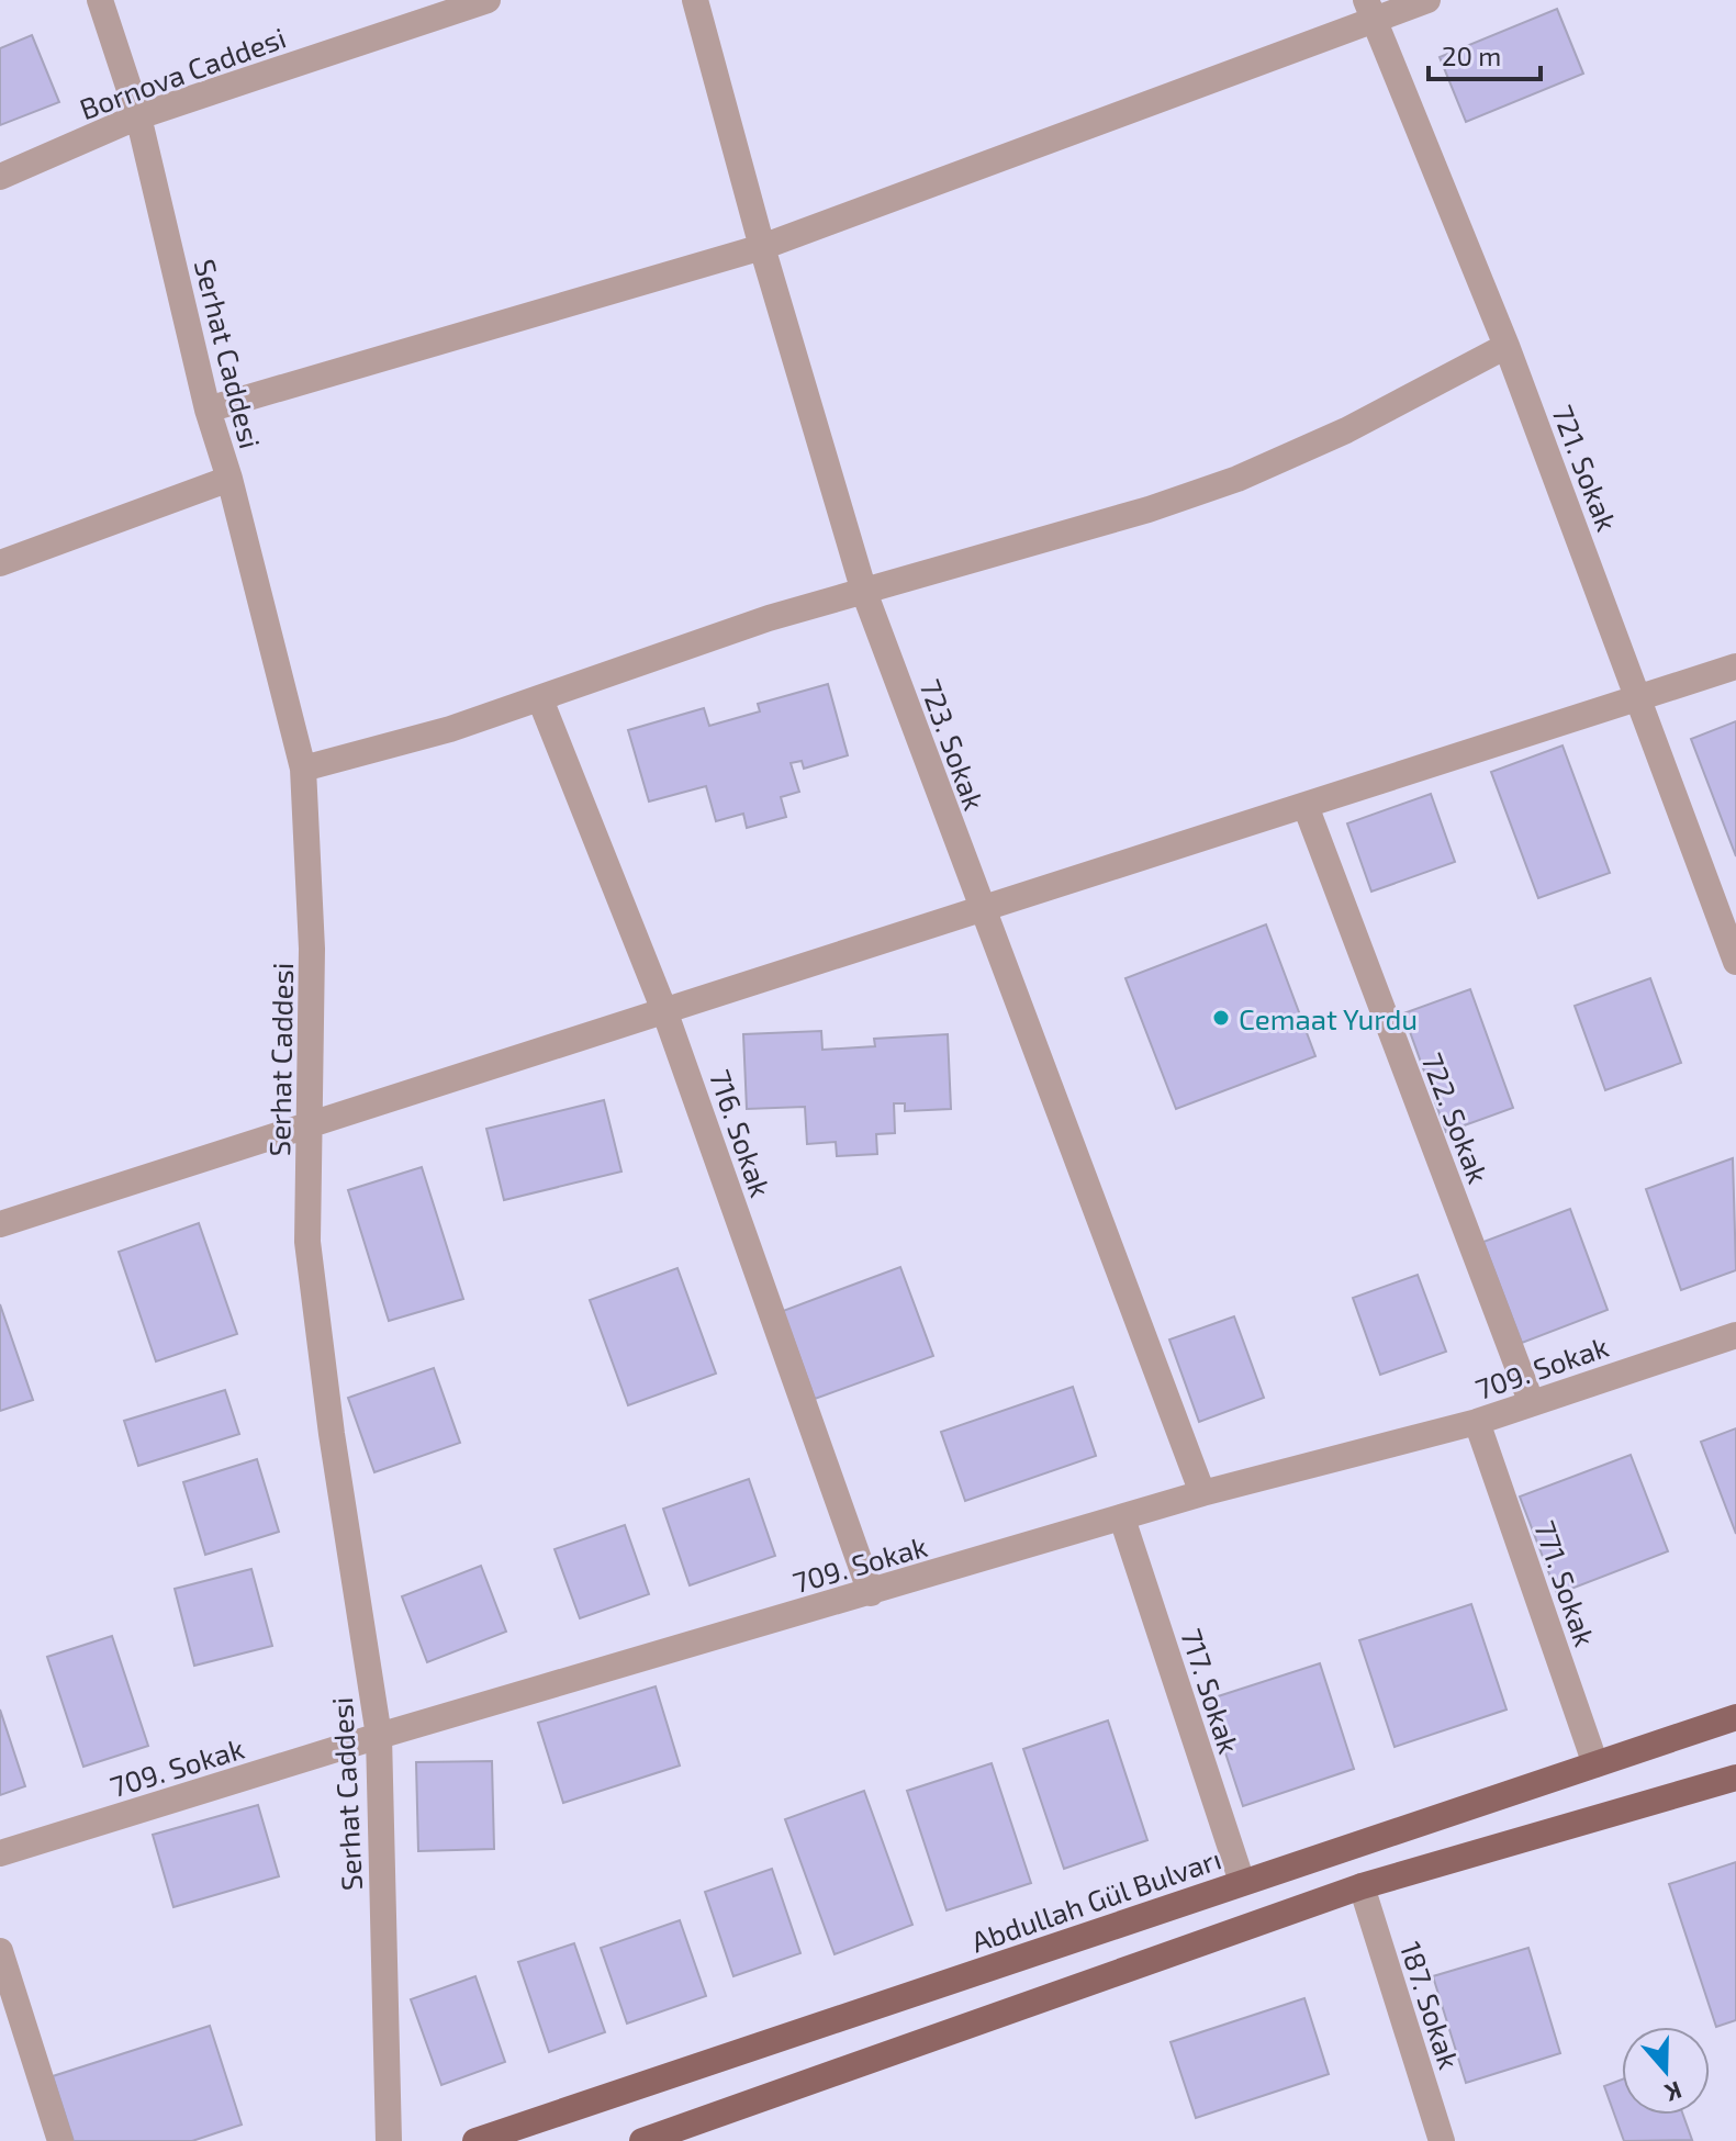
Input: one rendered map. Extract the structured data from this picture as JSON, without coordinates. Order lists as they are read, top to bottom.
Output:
{
  "streets": {
    "main road": ["Abdullah Gül Bulvarı"],
    "street": [
      "Bornova Caddesi",
      "Serhat Caddesi",
      "721. Sokak",
      "723. Sokak",
      "722. Sokak",
      "716. Sokak",
      "709. Sokak",
      "771. Sokak",
      "717. Sokak",
      "187. Sokak"
    ]
  },
  "crossings": [
    ["Bornova Caddesi", "Serhat Caddesi"],
    ["Serhat Caddesi", "709. Sokak"],
    ["723. Sokak", "709. Sokak"],
    ["722. Sokak", "709. Sokak"],
    ["716. Sokak", "709. Sokak"],
    ["709. Sokak", "771. Sokak"],
    ["709. Sokak", "717. Sokak"],
    ["771. Sokak", "Abdullah Gül Bulvarı"],
    ["717. Sokak", "Abdullah Gül Bulvarı"]
  ],
  "places": ["Cemaat Yurdu"],
  "scale_bar": "20 m",
  "north": "bottom"
}
